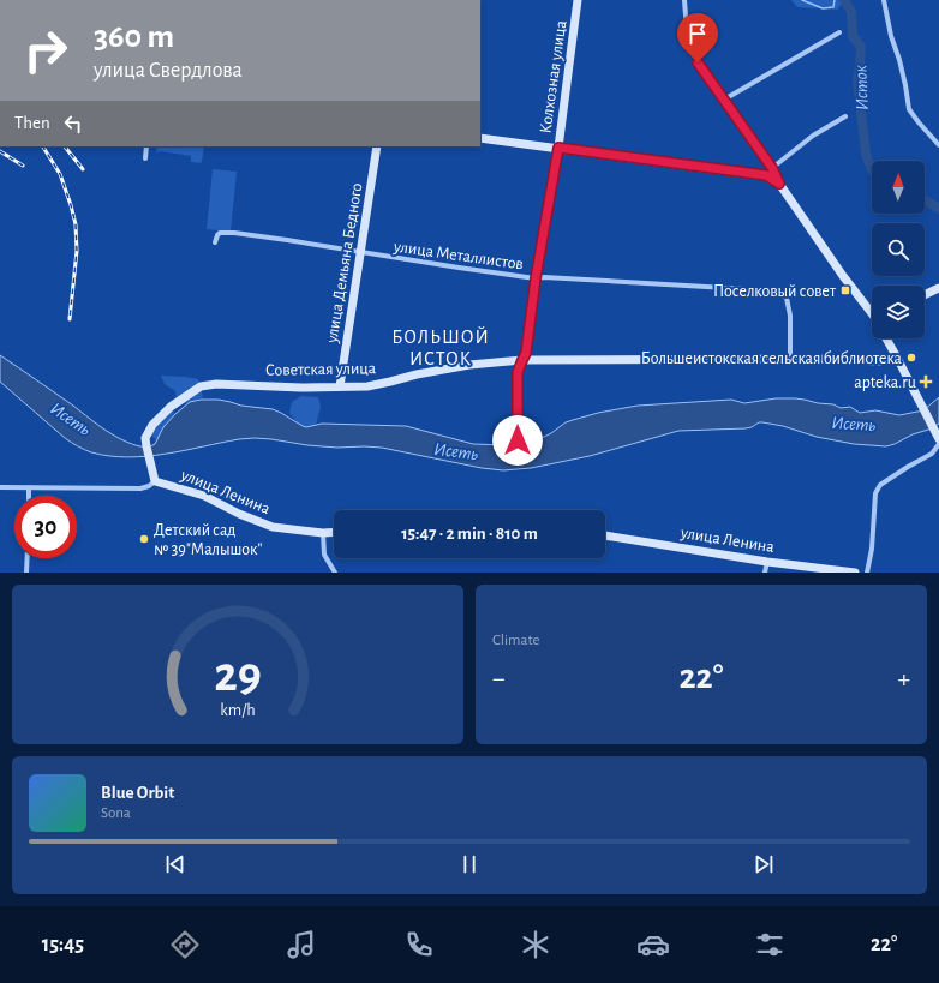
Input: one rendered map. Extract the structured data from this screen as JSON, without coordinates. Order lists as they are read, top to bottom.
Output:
{
  "streets": {
    "street": [
      "Колхозная улица",
      "улица Металлистов",
      "улица Демьяна Бедного",
      "Советская улица",
      "улица Ленина"
    ]
  },
  "crossings": [
    ["Колхозная улица", "улица Металлистов"],
    ["Колхозная улица", "Советская улица"],
    ["улица Металлистов", "улица Демьяна Бедного"],
    ["улица Металлистов", "Советская улица"],
    ["улица Демьяна Бедного", "Советская улица"],
    ["Советская улица", "улица Ленина"]
  ],
  "districts": ["БОЛЬШОЙ ИСТОК"],
  "water": ["Исток", "Исеть"],
  "places": {
    "transit": ["Поселковый совет"],
    "other": ["Большеистокская сельская библиотека", "Детский сад № 39\"Малышок\""],
    "health": ["apteka.ru"]
  },
  "north": "top",
  "page": {
    "turn": ["360 m", "улица Свердлова"],
    "then": "Then",
    "limit": "30",
    "trip": "15:47 · 2 min · 810 m",
    "tile": "Climate",
    "heat": ["−", "22°", "+"],
    "song": ["Blue Orbit", "Sona"],
    "tabs": ["15:45", "22°"],
    "gauge": ["29", "km/h"]
  }
}
